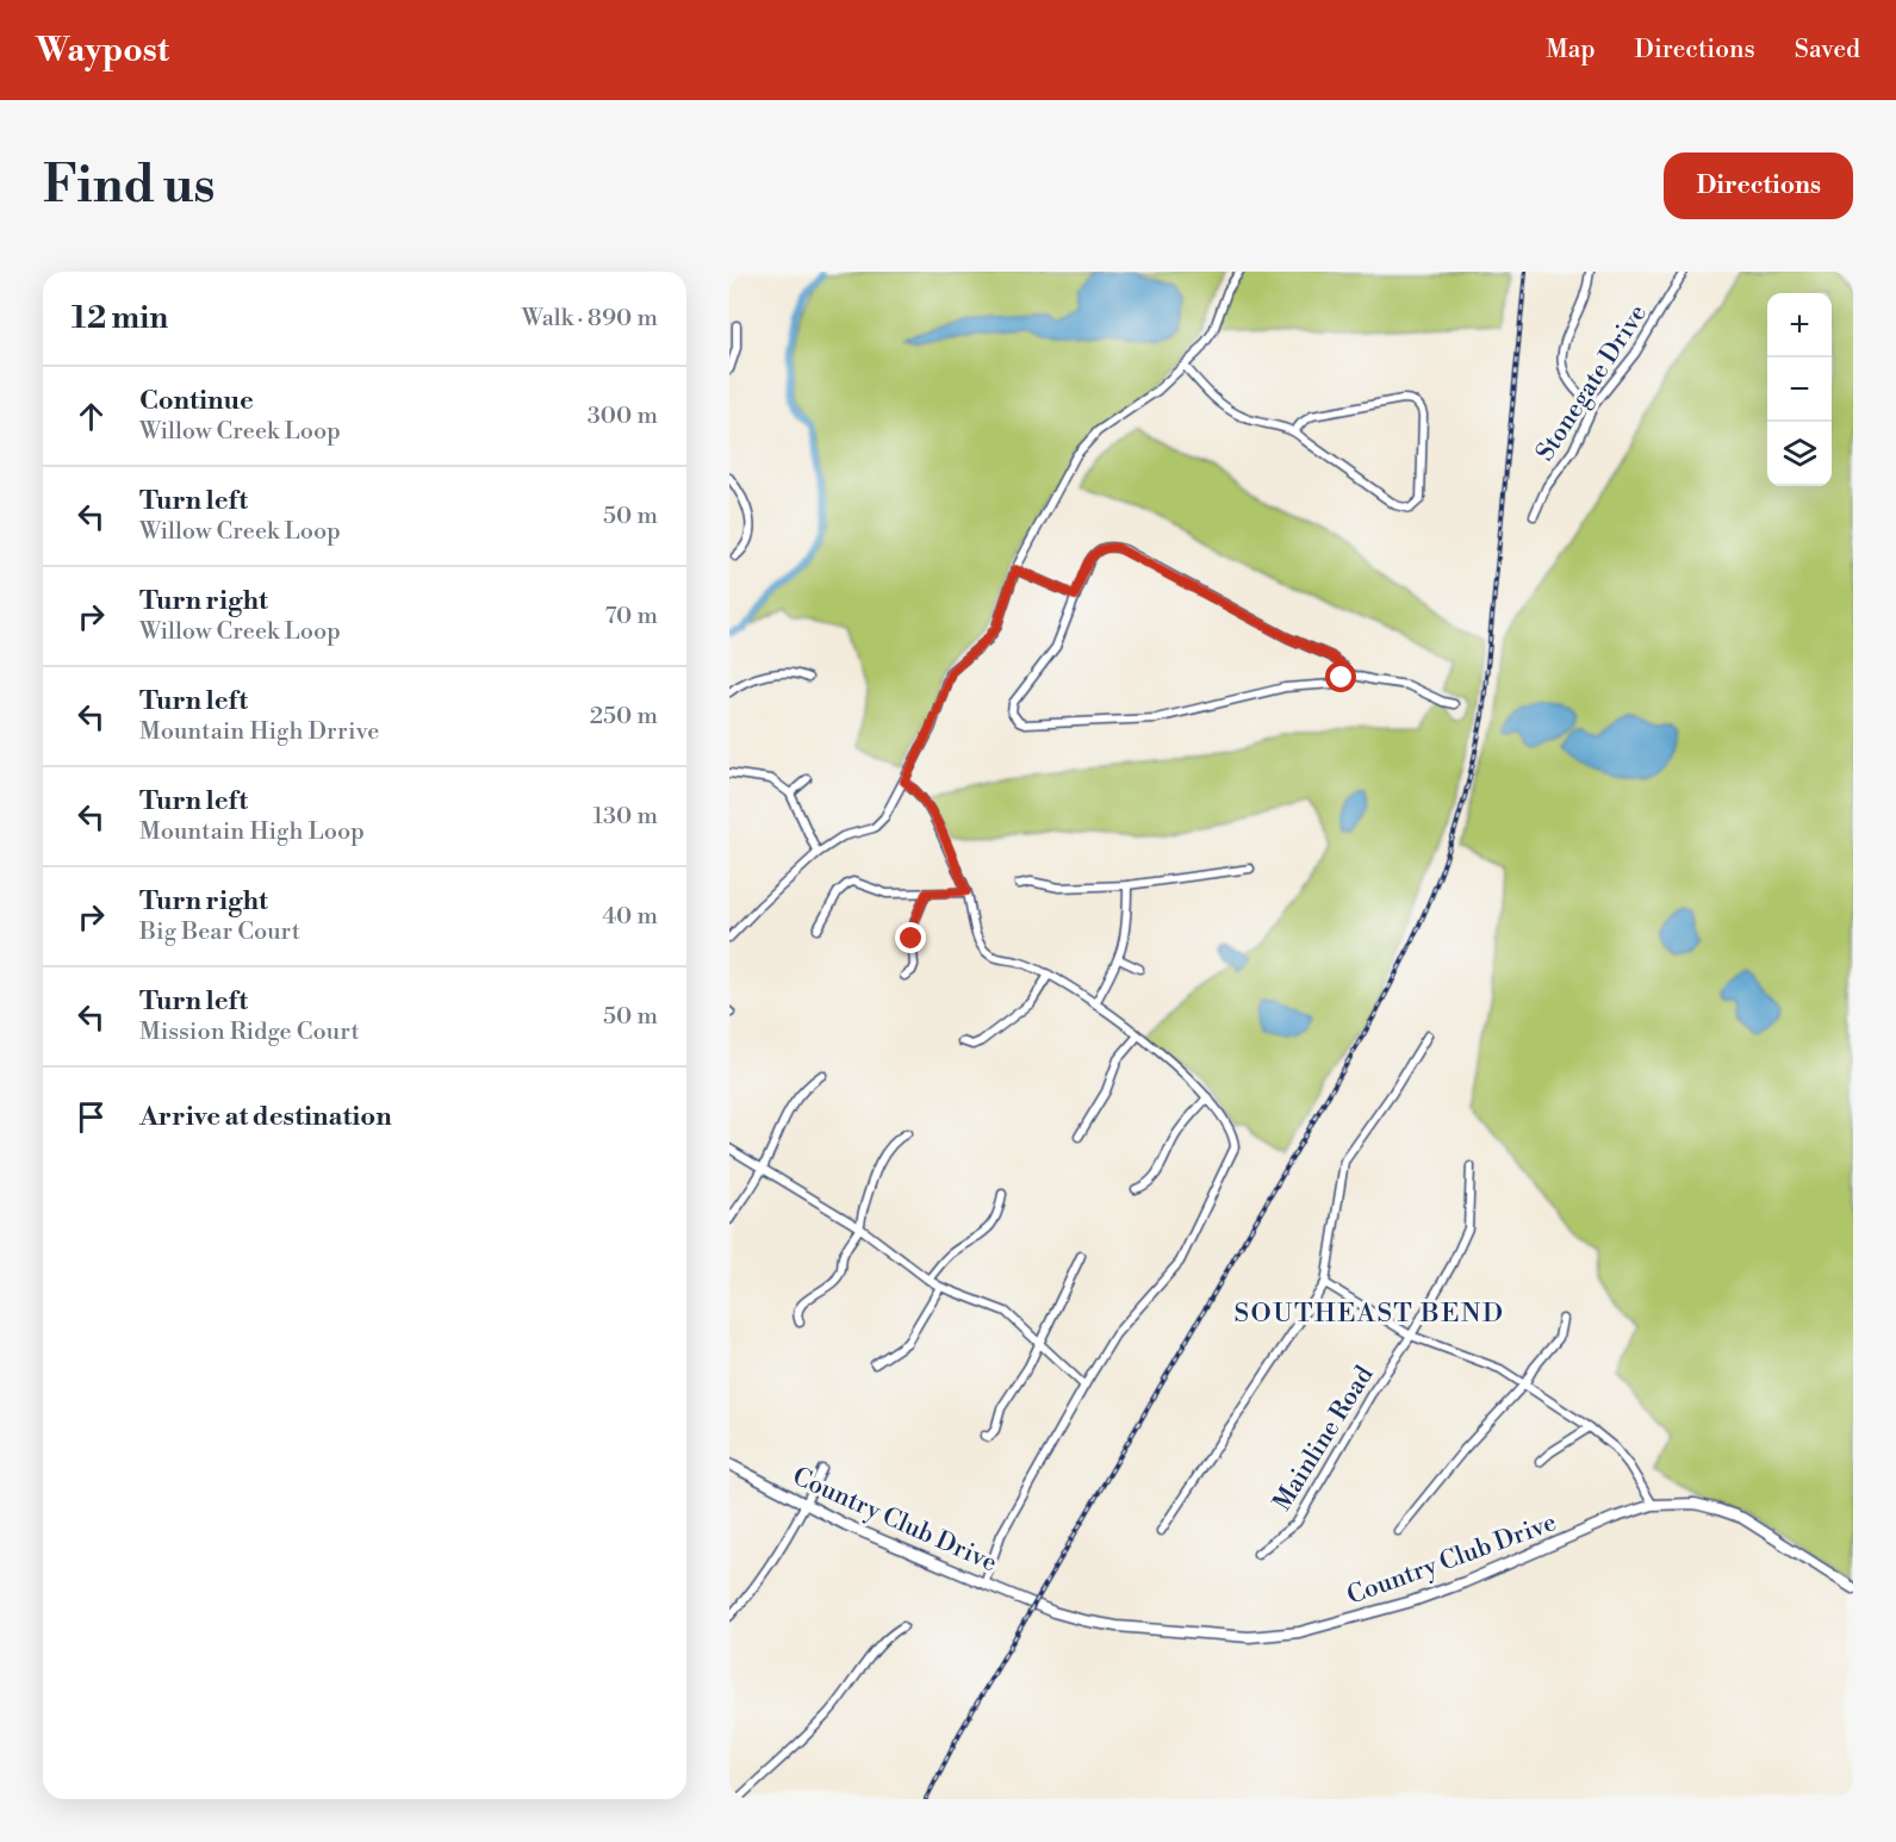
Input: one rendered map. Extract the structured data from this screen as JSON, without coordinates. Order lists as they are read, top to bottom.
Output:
{
  "streets": {
    "street": ["Stonegate Drive", "Mainline Road", "Country Club Drive"]
  },
  "districts": ["SOUTHEAST BEND"],
  "page": {
    "header": "Waypost",
    "nav": ["Map", "Directions", "Saved"],
    "buttons": "Directions",
    "title": "Find us",
    "heading": ["12 min", "Walk · 890 m"],
    "map_buttons": ["+", "−"],
    "list": [
      ["Continue", "Willow Creek Loop", "300 m"],
      ["Turn left", "Willow Creek Loop", "50 m"],
      ["Turn right", "Willow Creek Loop", "70 m"],
      ["Turn left", "Mountain High Drrive", "250 m"],
      ["Turn left", "Mountain High Loop", "130 m"],
      ["Turn right", "Big Bear Court", "40 m"],
      ["Turn left", "Mission Ridge Court", "50 m"],
      "Arrive at destination"
    ]
  }
}
